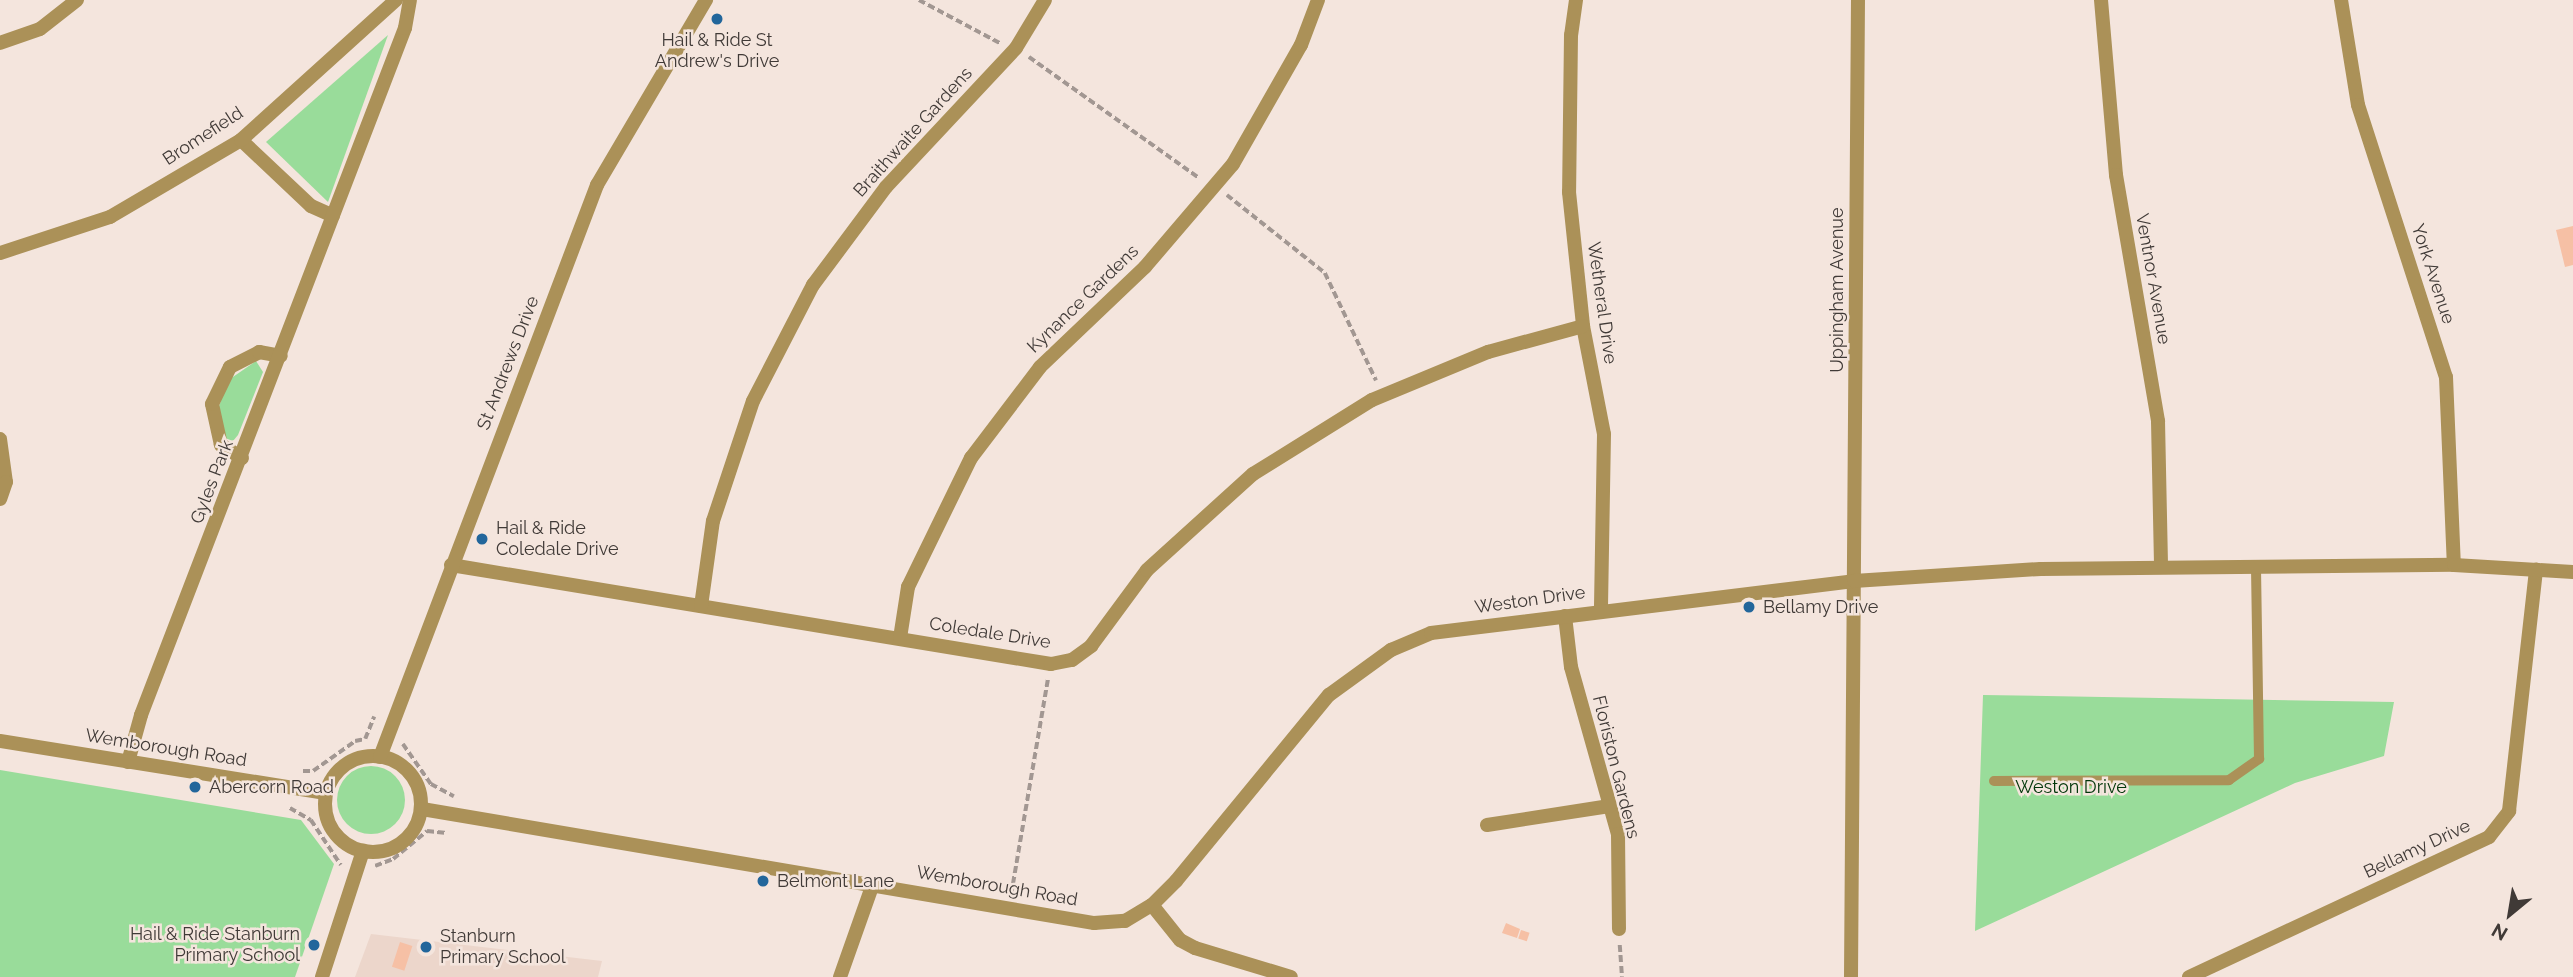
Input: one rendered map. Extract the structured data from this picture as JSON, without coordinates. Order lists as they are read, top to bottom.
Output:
{
  "streets": {
    "street": [
      "Braithwaite Gardens",
      "Bromefield",
      "York Avenue",
      "Ventnor Avenue",
      "Uppingham Avenue",
      "Kynance Gardens",
      "Wetheral Drive",
      "St Andrews Drive",
      "Gyles Park",
      "Weston Drive",
      "Coledale Drive",
      "Wemborough Road",
      "Floriston Gardens",
      "Bellamy Drive"
    ]
  },
  "crossings": [
    ["Braithwaite Gardens", "Coledale Drive"],
    ["York Avenue", "Weston Drive"],
    ["Ventnor Avenue", "Weston Drive"],
    ["Uppingham Avenue", "Weston Drive"],
    ["Kynance Gardens", "Coledale Drive"],
    ["Wetheral Drive", "Weston Drive"],
    ["Wetheral Drive", "Coledale Drive"],
    ["St Andrews Drive", "Coledale Drive"],
    ["St Andrews Drive", "Wemborough Road"],
    ["Gyles Park", "Wemborough Road"],
    ["Weston Drive", "Wemborough Road"],
    ["Weston Drive", "Floriston Gardens"],
    ["Weston Drive", "Bellamy Drive"]
  ],
  "parks": ["Weston Drive"],
  "places": [
    "Hail & Ride St Andrew's Drive",
    "Hail & Ride Coledale Drive",
    "Bellamy Drive",
    "Abercorn Road",
    "Belmont Lane",
    "Hail & Ride Stanburn Primary School",
    "Stanburn Primary School"
  ],
  "north": "bottom left"
}
